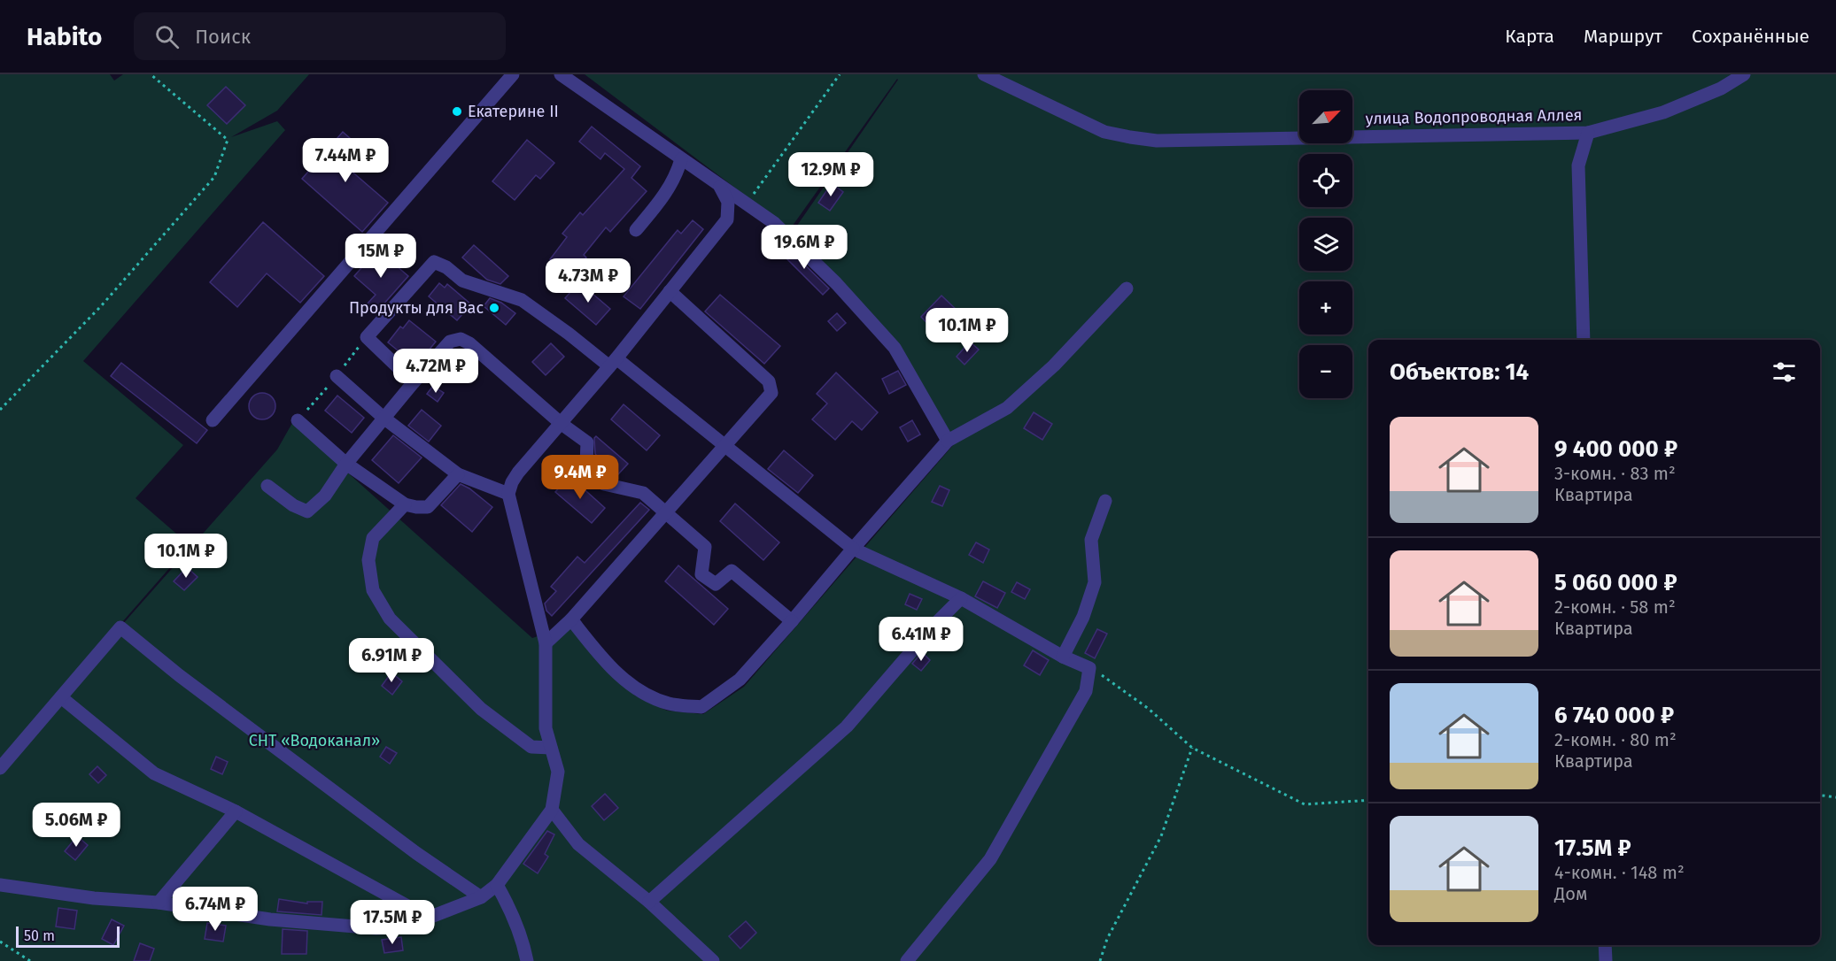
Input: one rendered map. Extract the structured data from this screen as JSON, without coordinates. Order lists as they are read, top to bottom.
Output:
{
  "streets": {
    "street": ["улица Водопроводная Аллея"]
  },
  "parks": ["СНТ «Водоканал»"],
  "places": ["Екатерине II", "Продукты для Вас"],
  "scale_bar": "50 m",
  "north": "top right",
  "page": {
    "header": "Habito",
    "search": "Поиск",
    "nav": ["Карта", "Маршрут", "Сохранённые"],
    "map_buttons": ["+", "−"],
    "price": [
      "7.44M ₽",
      "12.9M ₽",
      "19.6M ₽",
      "15M ₽",
      "4.73M ₽",
      "10.1M ₽",
      "4.72M ₽",
      "9.4M ₽",
      "10.1M ₽",
      "6.41M ₽",
      "6.91M ₽",
      "5.06M ₽",
      "6.74M ₽",
      "17.5M ₽"
    ],
    "heading": "Объектов: 14",
    "list": [
      {
        "name": "9 400 000 ₽",
        "note": "3-комн. · 83 m² · Квартира"
      },
      {
        "name": "5 060 000 ₽",
        "note": "2-комн. · 58 m² · Квартира"
      },
      {
        "name": "6 740 000 ₽",
        "note": "2-комн. · 80 m² · Квартира"
      },
      {
        "name": "17.5M ₽",
        "note": "4-комн. · 148 m² · Дом"
      }
    ],
    "scale": "50 m"
  }
}
